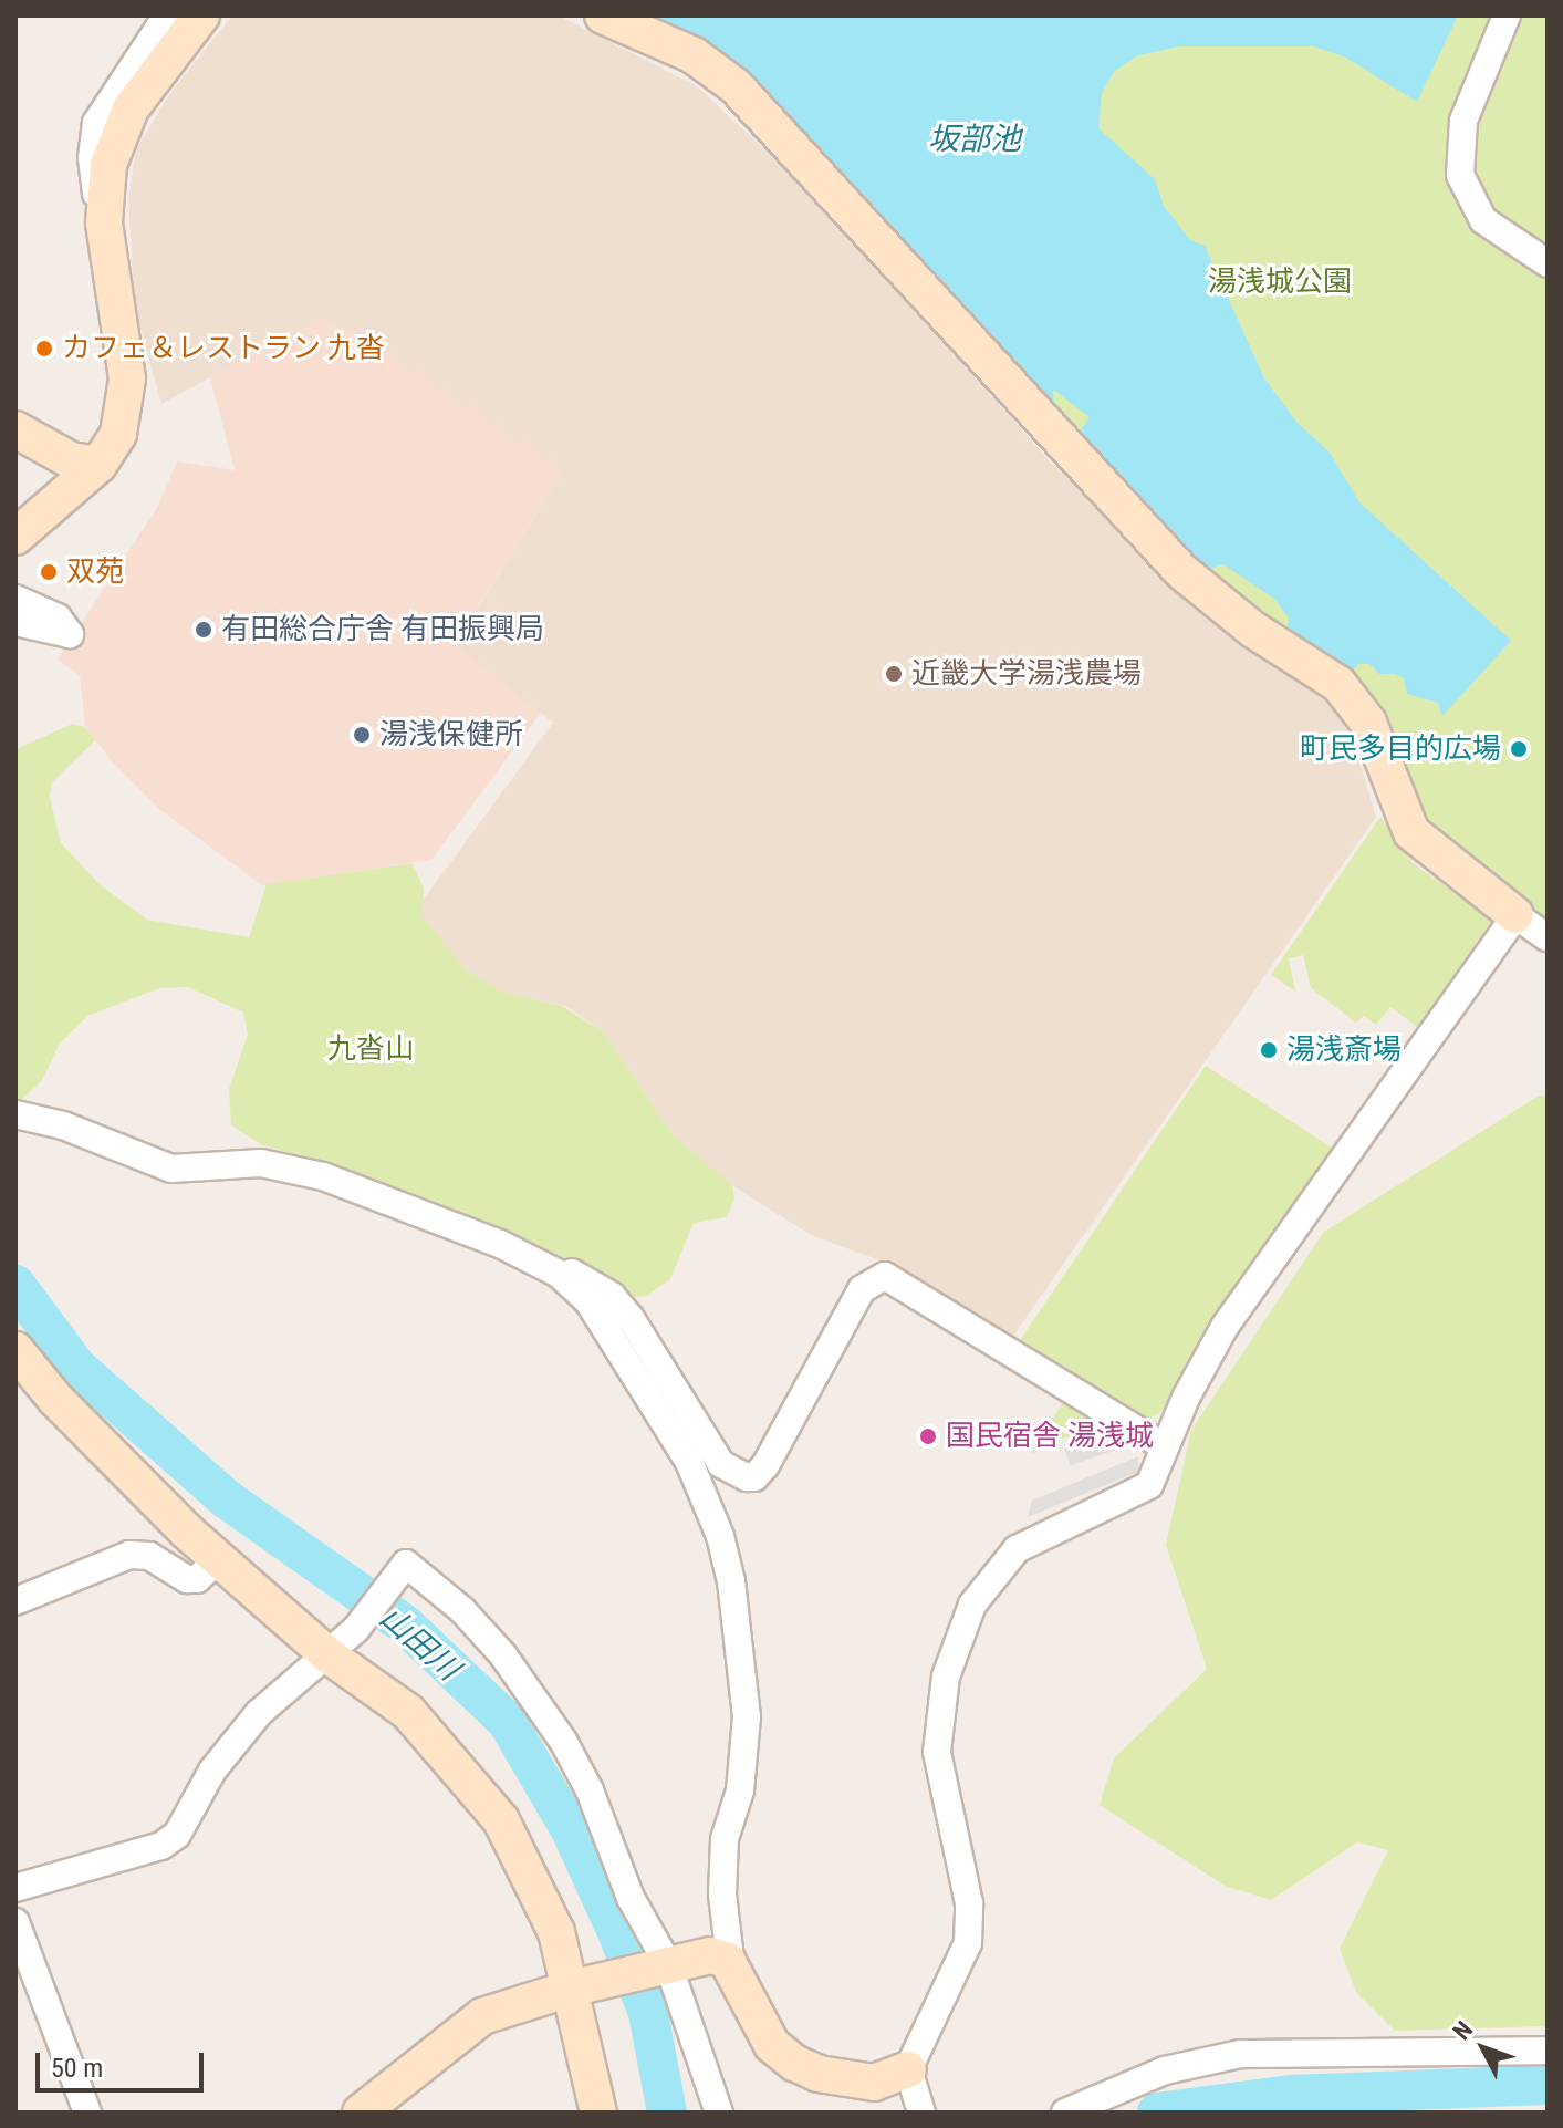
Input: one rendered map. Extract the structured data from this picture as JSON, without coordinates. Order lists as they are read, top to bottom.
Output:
{
  "water": ["坂部池", "山田川"],
  "parks": ["湯浅城公園", "九沓山"],
  "places": [
    "カフェ＆レストラン 九沓",
    "双苑",
    "有田総合庁舎 有田振興局",
    "近畿大学湯浅農場",
    "湯浅保健所",
    "町民多目的広場",
    "湯浅斎場",
    "国民宿舎 湯浅城"
  ],
  "scale_bar": "50 m",
  "north": "top left"
}
